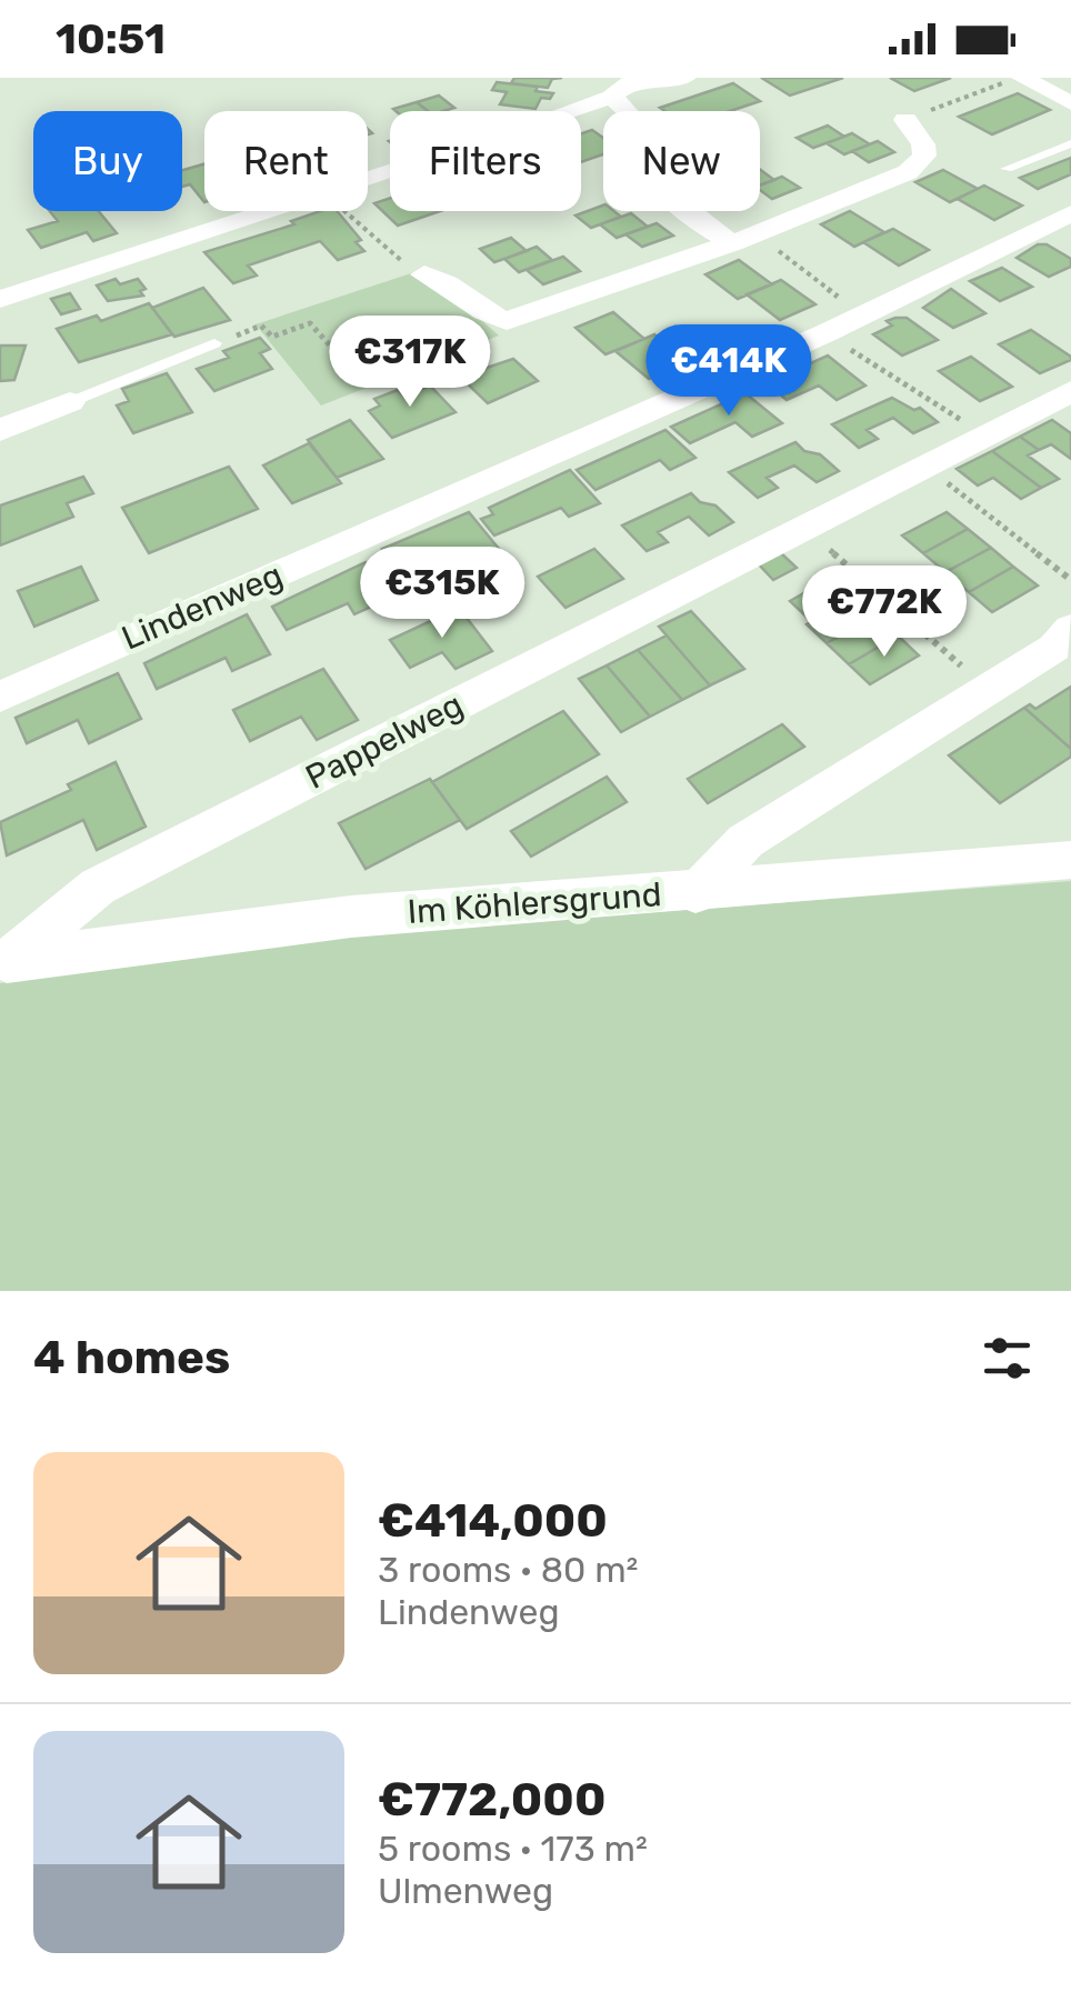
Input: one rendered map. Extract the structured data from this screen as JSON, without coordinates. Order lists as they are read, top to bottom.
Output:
{
  "streets": {
    "street": ["Lindenweg", "Pappelweg", "Im Köhlersgrund"]
  },
  "crossings": [
    ["Pappelweg", "Im Köhlersgrund"]
  ],
  "page": {
    "status": "10:51",
    "chip": [
      "Buy",
      "Rent",
      "Filters",
      "New"
    ],
    "price": [
      "€317K",
      "€414K",
      "€315K",
      "€772K"
    ],
    "heading": "4 homes",
    "list": [
      {
        "name": "€414,000",
        "note": "3 rooms · 80 m² · Lindenweg"
      },
      {
        "name": "€772,000",
        "note": "5 rooms · 173 m² · Ulmenweg"
      }
    ]
  }
}
